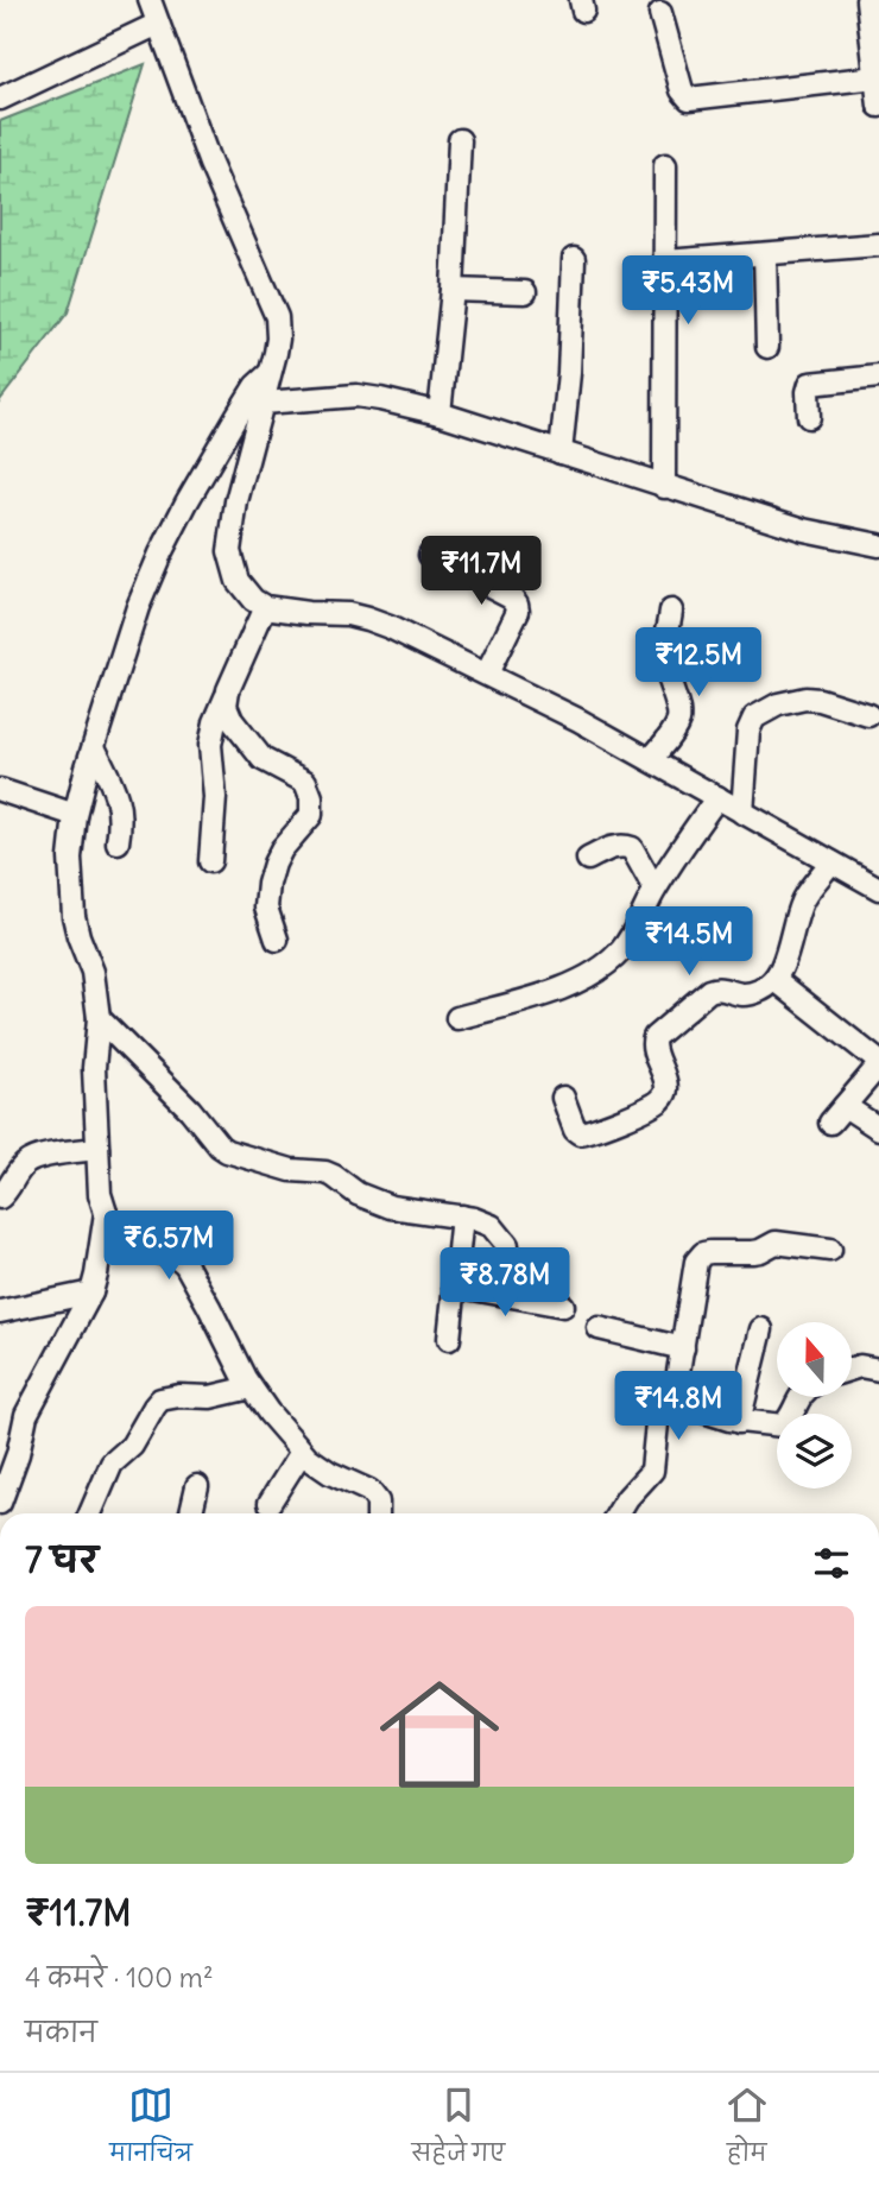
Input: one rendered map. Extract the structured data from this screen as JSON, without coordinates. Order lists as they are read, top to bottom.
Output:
{
  "north": "top",
  "page": {
    "price": [
      "₹5.43M",
      "₹11.7M",
      "₹12.5M",
      "₹14.5M",
      "₹6.57M",
      "₹8.78M",
      "₹14.8M"
    ],
    "heading": "7 घर",
    "list": [
      {
        "name": "₹11.7M",
        "note": "4 कमरे · 100 m² · मकान"
      }
    ],
    "tabs": ["मानचित्र", "सहेजे गए", "होम"]
  }
}
